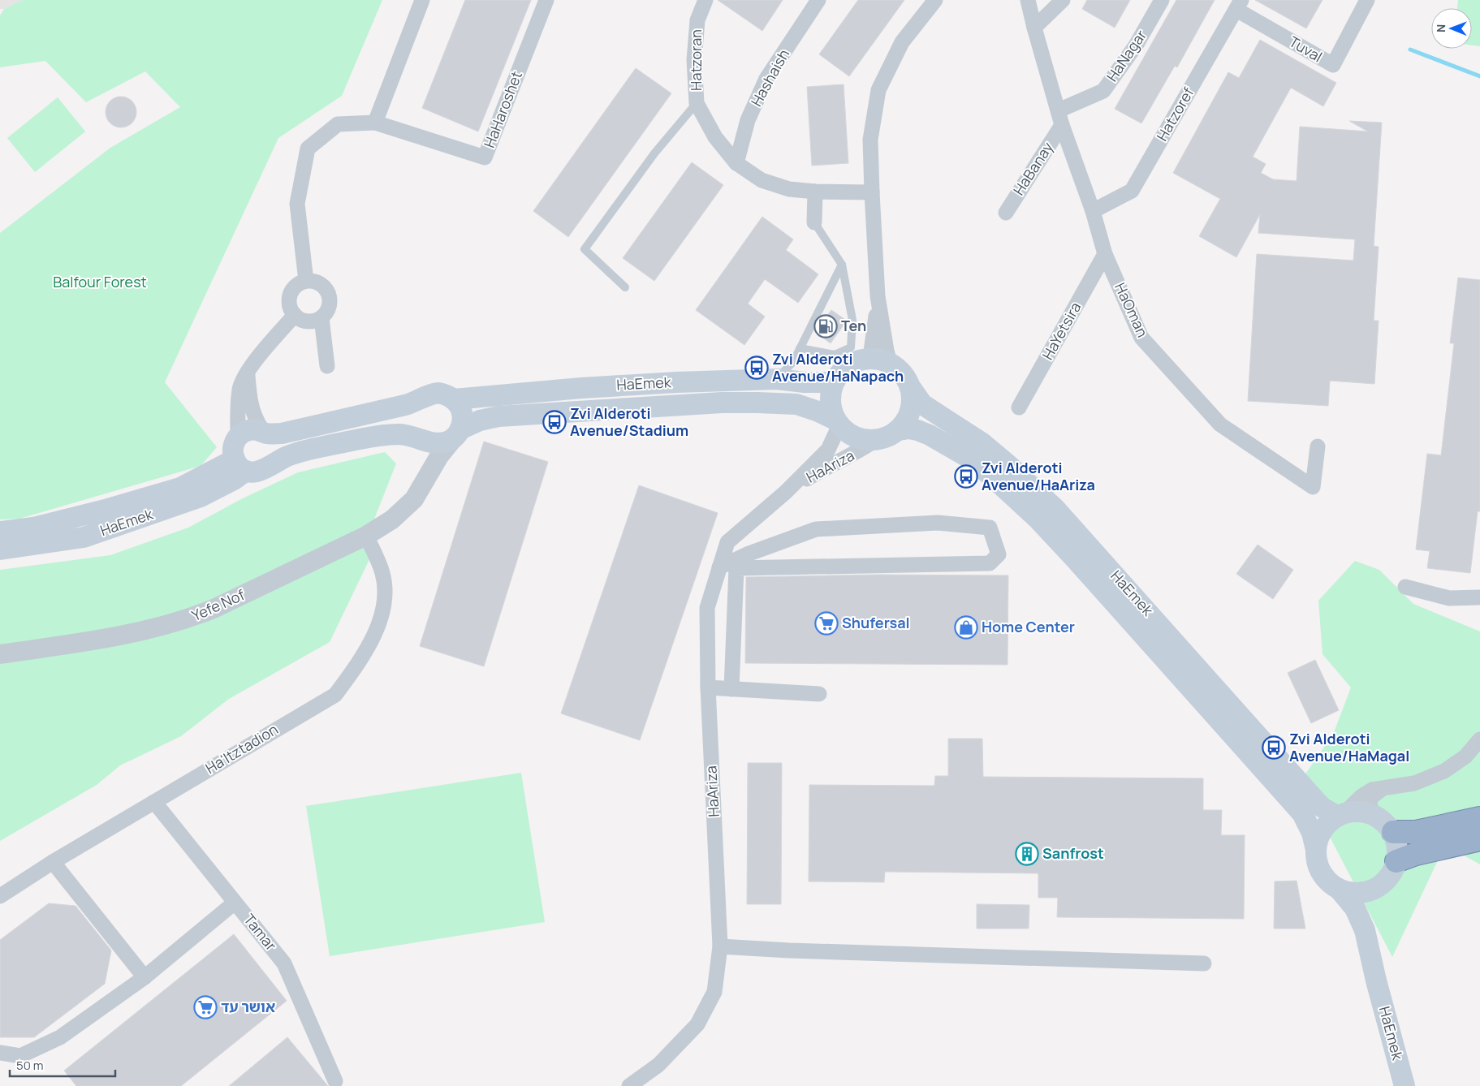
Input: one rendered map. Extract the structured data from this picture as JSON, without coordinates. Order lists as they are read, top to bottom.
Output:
{
  "streets": {
    "main road": ["HaEmek"],
    "street": [
      "Tuval",
      "HaNagar",
      "Hatzoran",
      "Hashaish",
      "HaHaroshet",
      "Hatzoref",
      "HaBanay",
      "HaOman",
      "HaYetsira",
      "HaAriza",
      "Yefe Nof",
      "Ha'Itztadion",
      "Tamar"
    ]
  },
  "crossings": [
    ["Tuval", "Hatzoref"],
    ["HaNagar", "HaBanay"],
    ["HaNagar", "HaOman"],
    ["Hatzoran", "Hashaish"],
    ["Hatzoref", "HaOman"],
    ["HaBanay", "HaOman"],
    ["HaOman", "HaYetsira"],
    ["HaEmek", "HaAriza"],
    ["HaEmek", "Yefe Nof"],
    ["Yefe Nof", "Ha'Itztadion"],
    ["Ha'Itztadion", "Tamar"]
  ],
  "parks": ["Balfour Forest"],
  "places": {
    "fuel station": ["Ten"],
    "bus stop": [
      "Zvi Alderoti Avenue/HaNapach",
      "Zvi Alderoti Avenue/Stadium",
      "Zvi Alderoti Avenue/HaAriza",
      "Zvi Alderoti Avenue/HaMagal"
    ],
    "supermarket": ["Shufersal", "אושר עד"],
    "shop": ["Home Center"],
    "building": ["Sanfrost"]
  },
  "scale_bar": "50 m",
  "north": "left"
}
